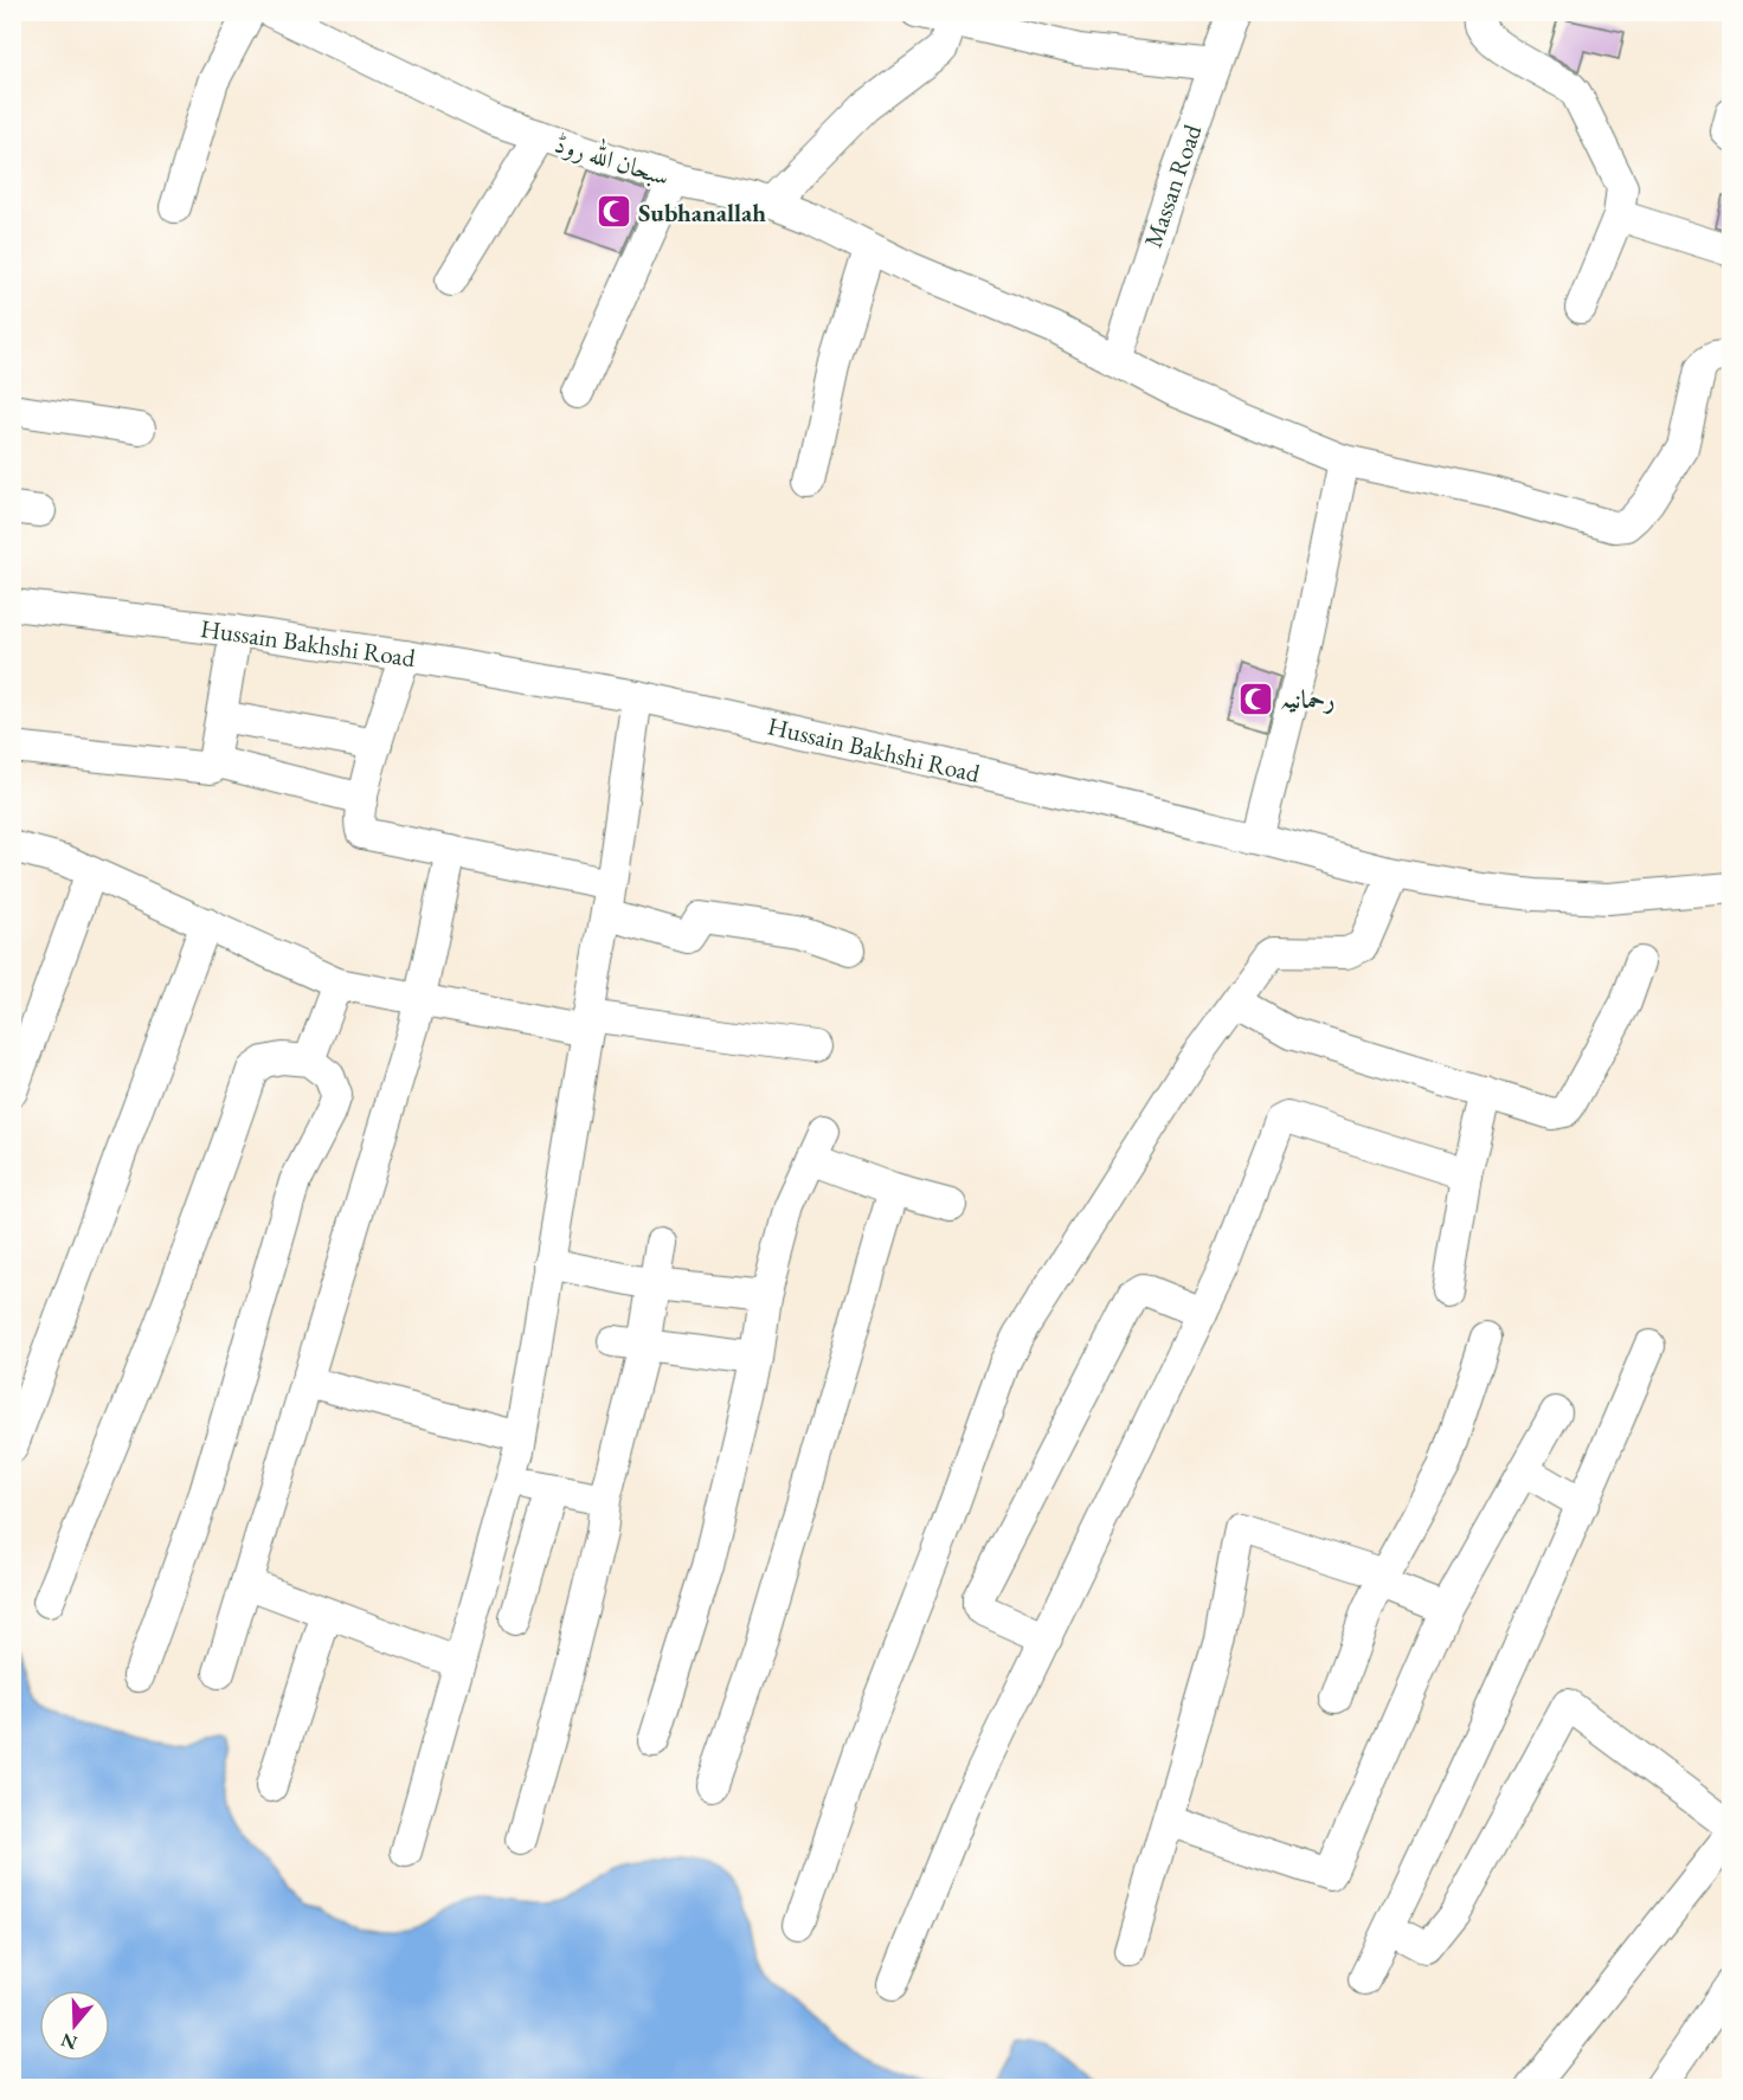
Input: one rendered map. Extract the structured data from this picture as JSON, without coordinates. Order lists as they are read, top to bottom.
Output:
{
  "streets": {
    "street": ["سبحان اللہ روڈ", "Massan Road", "Hussain Bakhshi Road"]
  },
  "crossings": [
    ["سبحان اللہ روڈ", "Massan Road"]
  ],
  "places": {
    "mosque": ["Subhanallah", "رحمانیہ"]
  },
  "north": "bottom"
}
